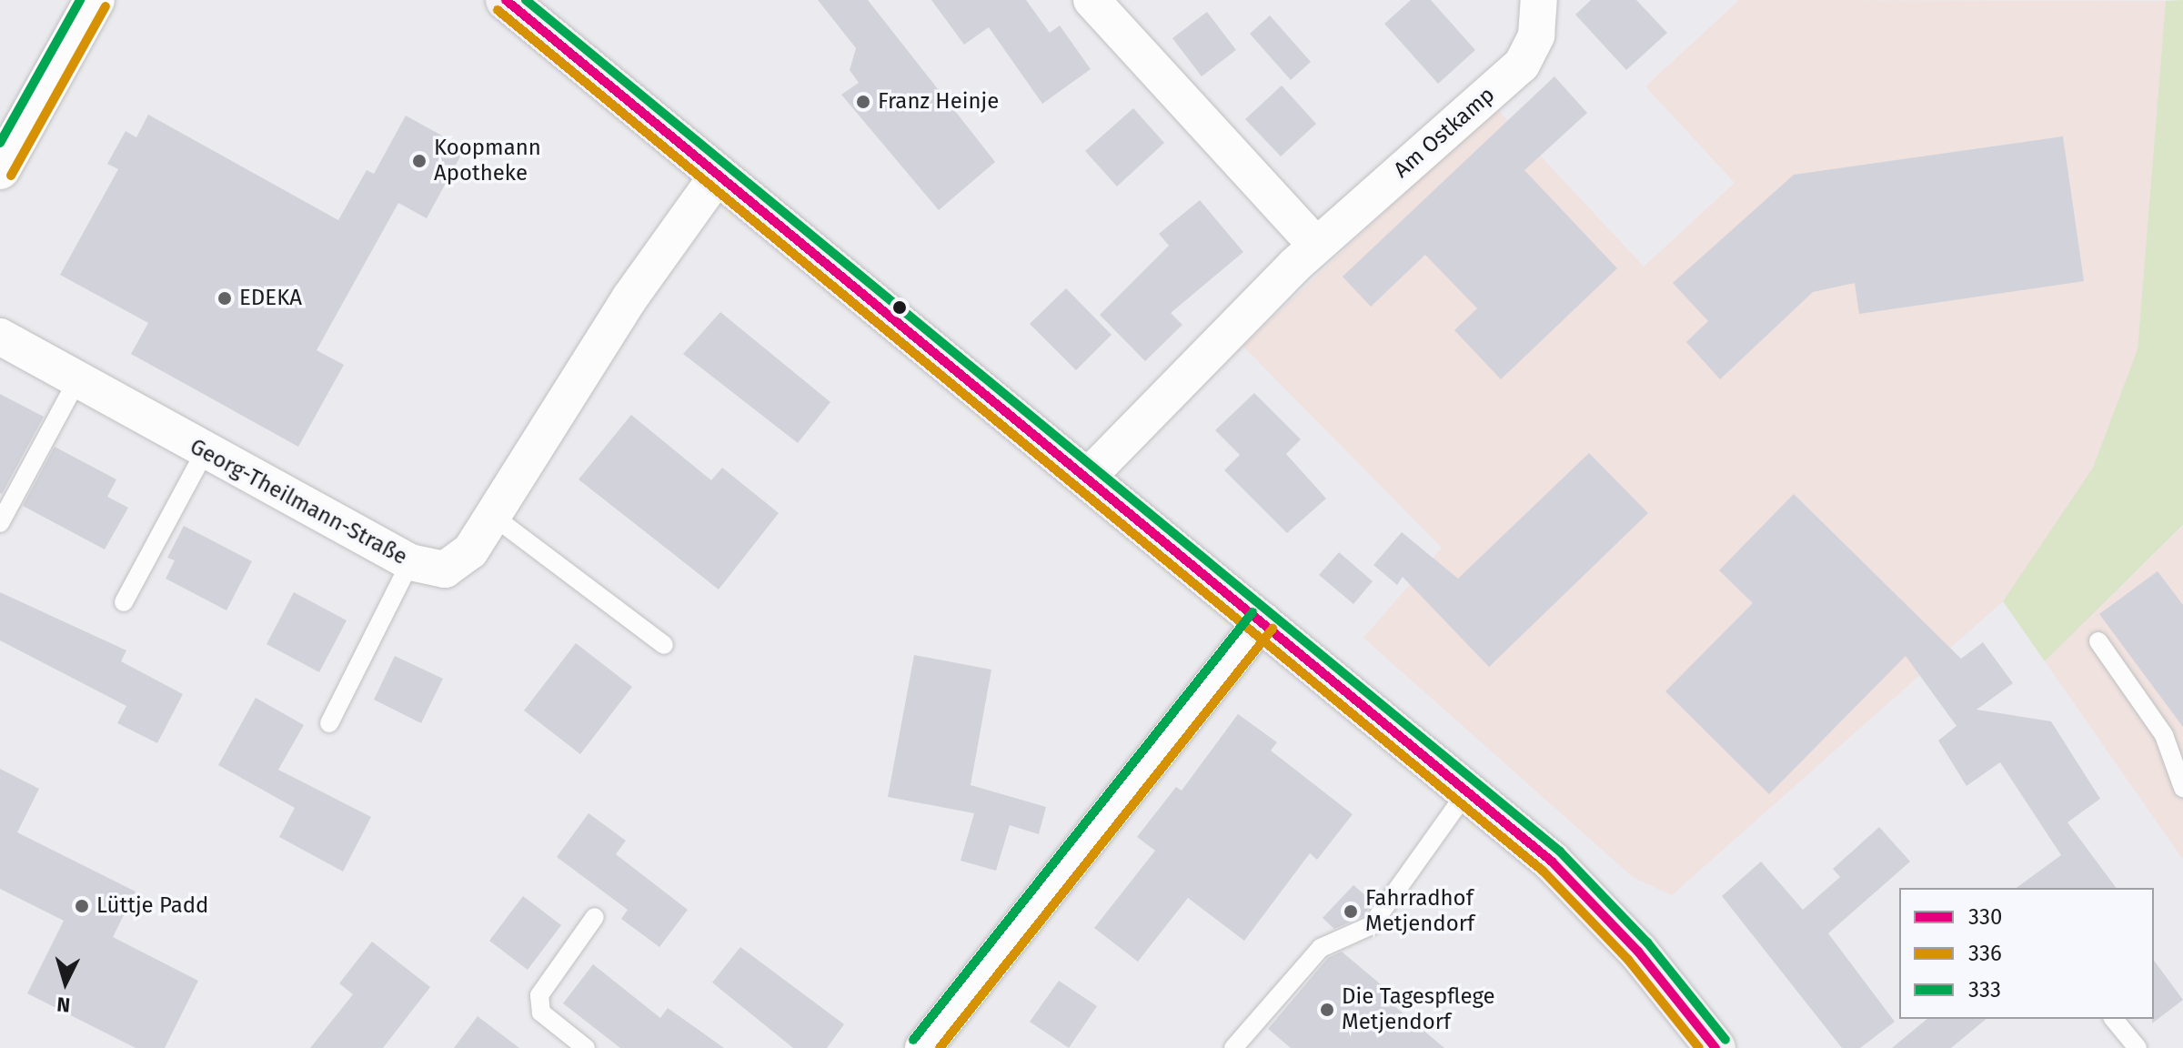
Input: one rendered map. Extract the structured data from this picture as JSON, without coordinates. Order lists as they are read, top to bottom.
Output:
{
  "streets": {
    "street": ["Am Ostkamp", "Georg-Theilmann-Straße"]
  },
  "places": [
    "Franz Heinje",
    "Koopmann Apotheke",
    "EDEKA",
    "Lüttje Padd",
    "Fahrradhof Metjendorf",
    "Die Tagespflege Metjendorf"
  ],
  "lines": ["transit line 330", "transit line 333", "transit line 336"],
  "legend": ["330", "336", "333"],
  "north": "bottom"
}
